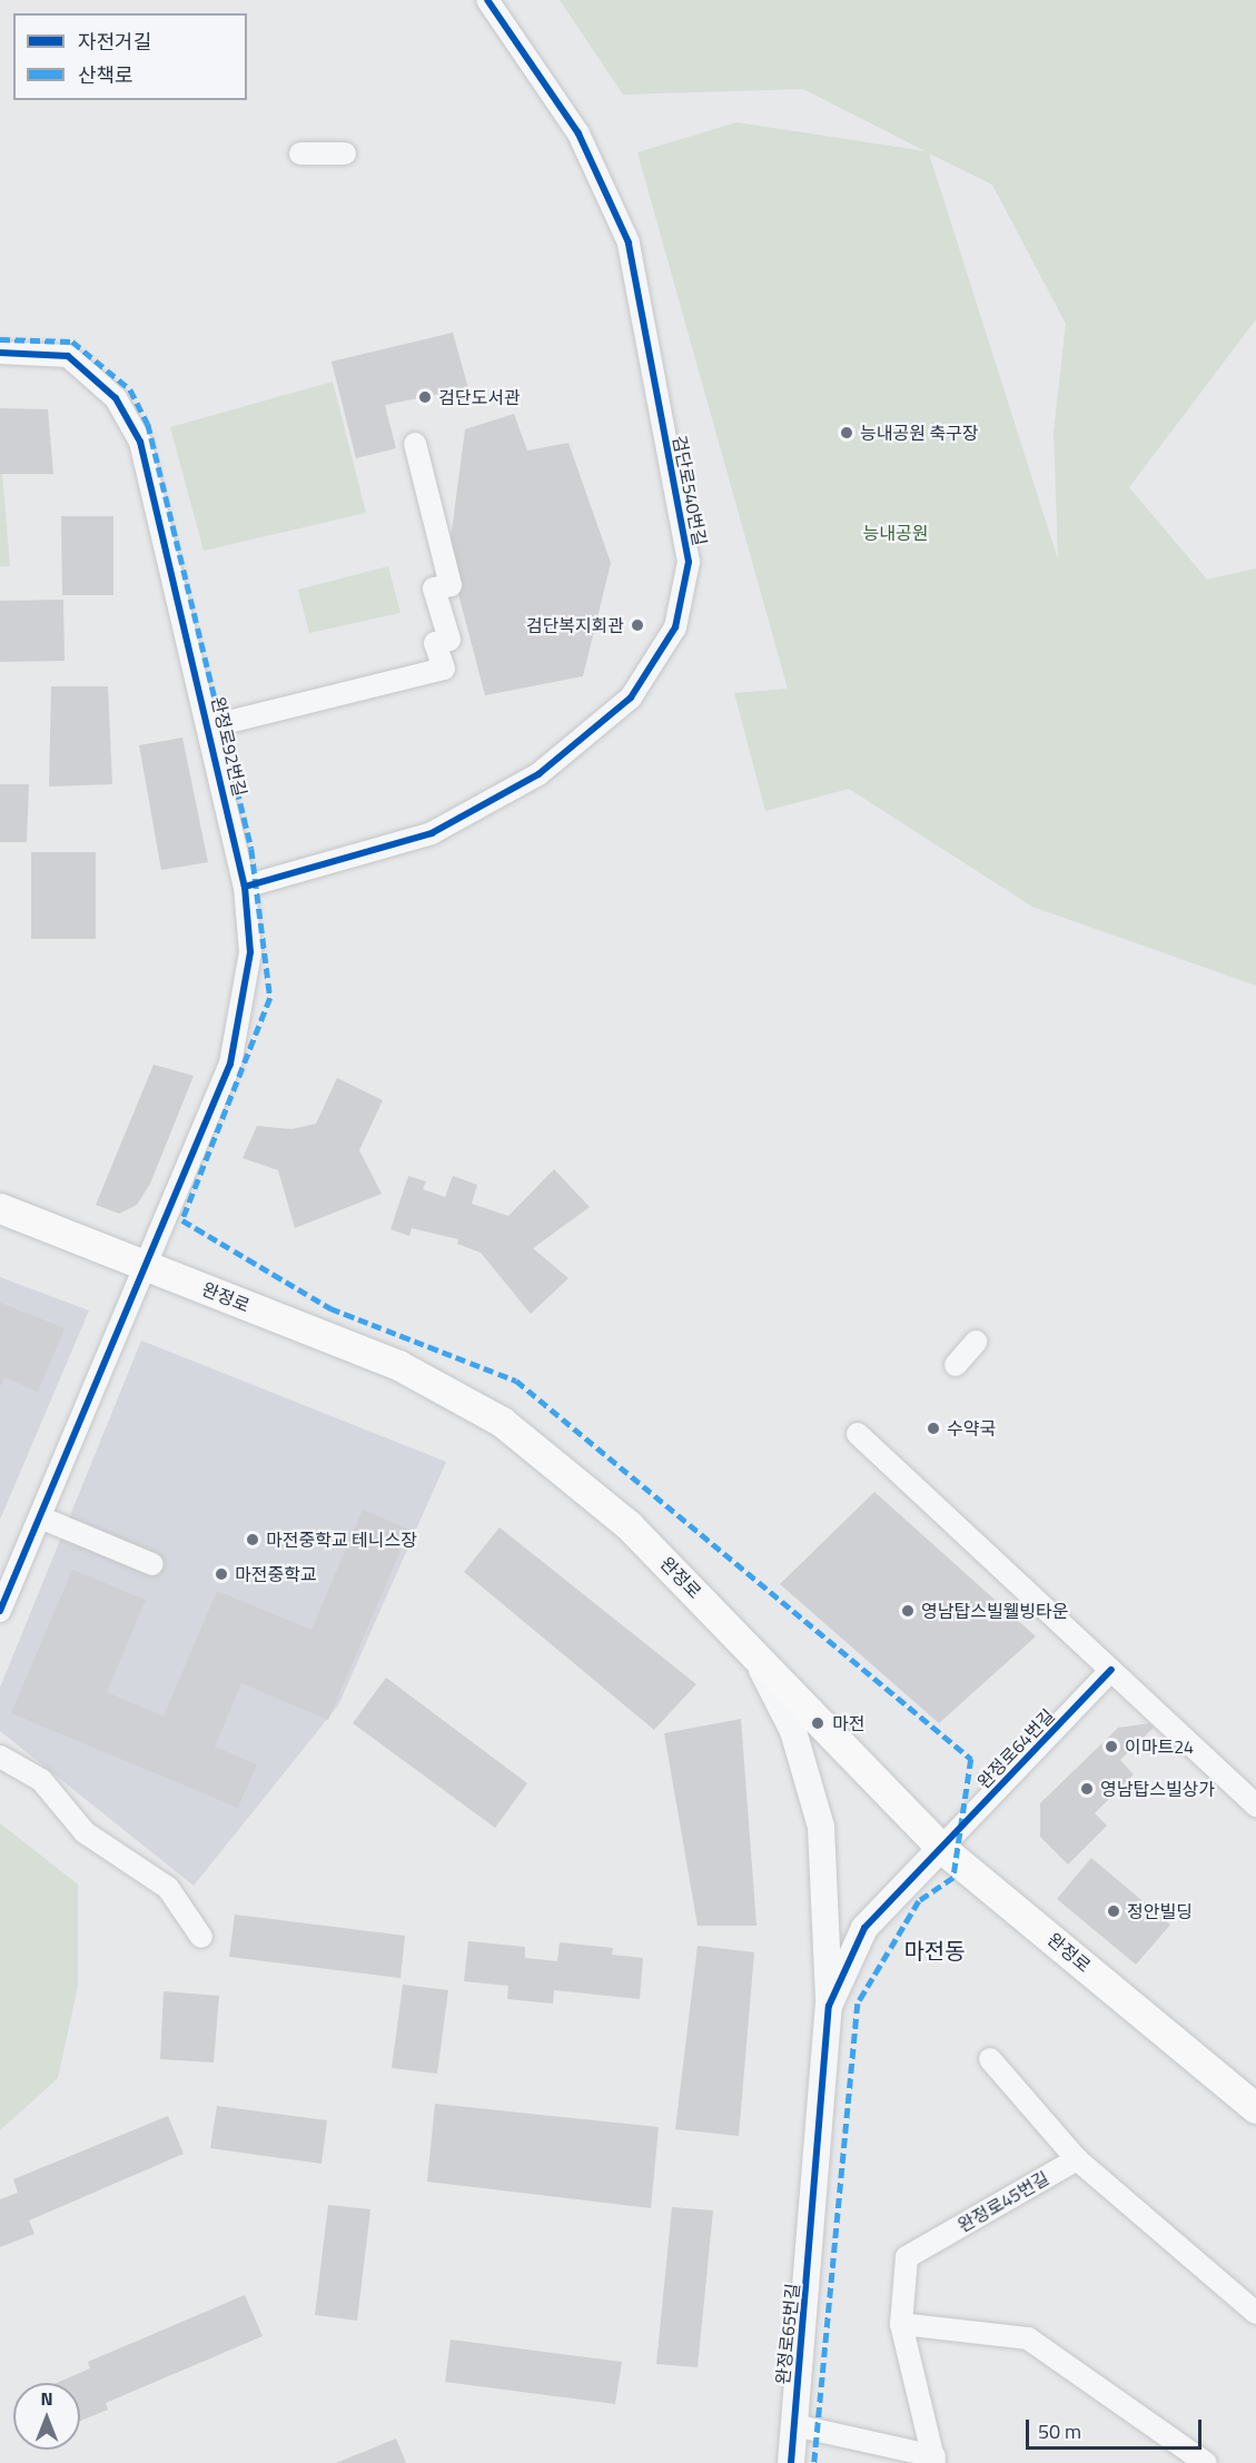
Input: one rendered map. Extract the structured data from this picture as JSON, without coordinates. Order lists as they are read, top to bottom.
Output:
{
  "streets": {
    "main road": ["완정로"],
    "street": [
      "검단로540번길",
      "완정로92번길",
      "완정로64번길",
      "완정로45번길",
      "완정로65번길"
    ]
  },
  "crossings": [
    ["검단로540번길", "완정로92번길"],
    ["완정로92번길", "완정로"],
    ["완정로", "완정로64번길"],
    ["완정로", "완정로65번길"],
    ["완정로64번길", "완정로65번길"]
  ],
  "districts": ["마전동"],
  "parks": ["능내공원"],
  "places": [
    "검단도서관",
    "능내공원 축구장",
    "검단복지회관",
    "수약국",
    "마전중학교 테니스장",
    "마전중학교",
    "영남탑스빌웰빙타운",
    "마전",
    "이마트24",
    "영남탑스빌상가",
    "정안빌딩"
  ],
  "legend": ["자전거길", "산책로"],
  "scale_bar": "50 m",
  "north": "top"
}
